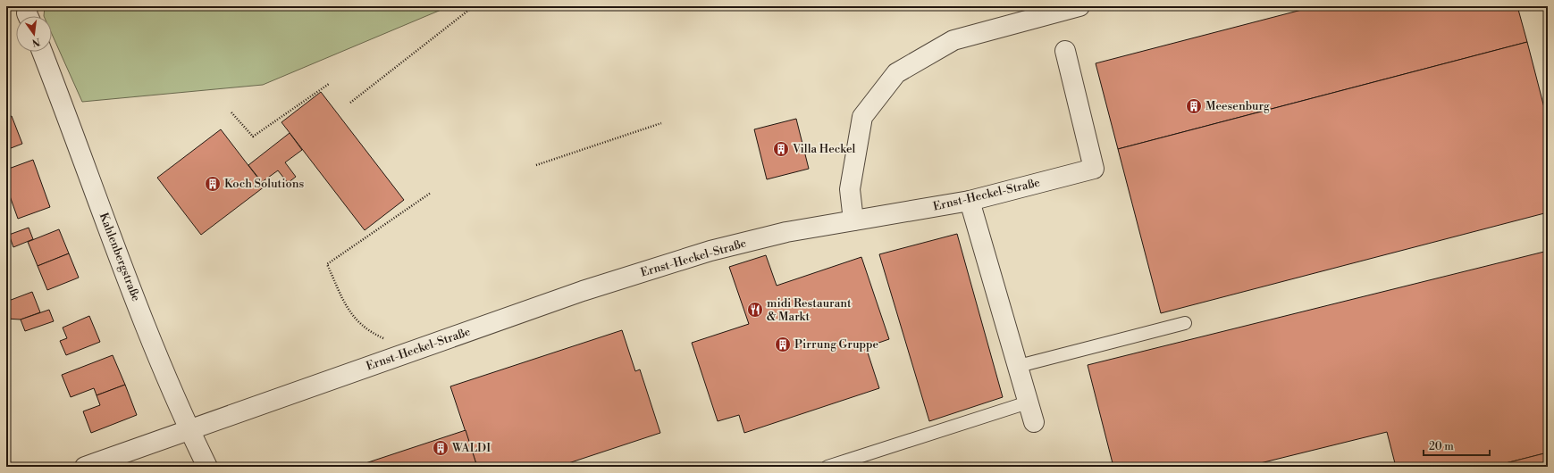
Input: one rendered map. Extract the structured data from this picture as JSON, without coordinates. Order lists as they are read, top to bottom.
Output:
{
  "streets": {
    "street": ["Ernst-Heckel-Straße", "Kahlenbergstraße"]
  },
  "crossings": [
    ["Ernst-Heckel-Straße", "Kahlenbergstraße"]
  ],
  "places": {
    "building": [
      "Meesenburg",
      "Villa Heckel",
      "Koch Solutions",
      "Pirrung Gruppe",
      "WALDI"
    ],
    "restaurant": ["midi Restaurant & Markt"]
  },
  "scale_bar": "20 m",
  "north": "bottom"
}
